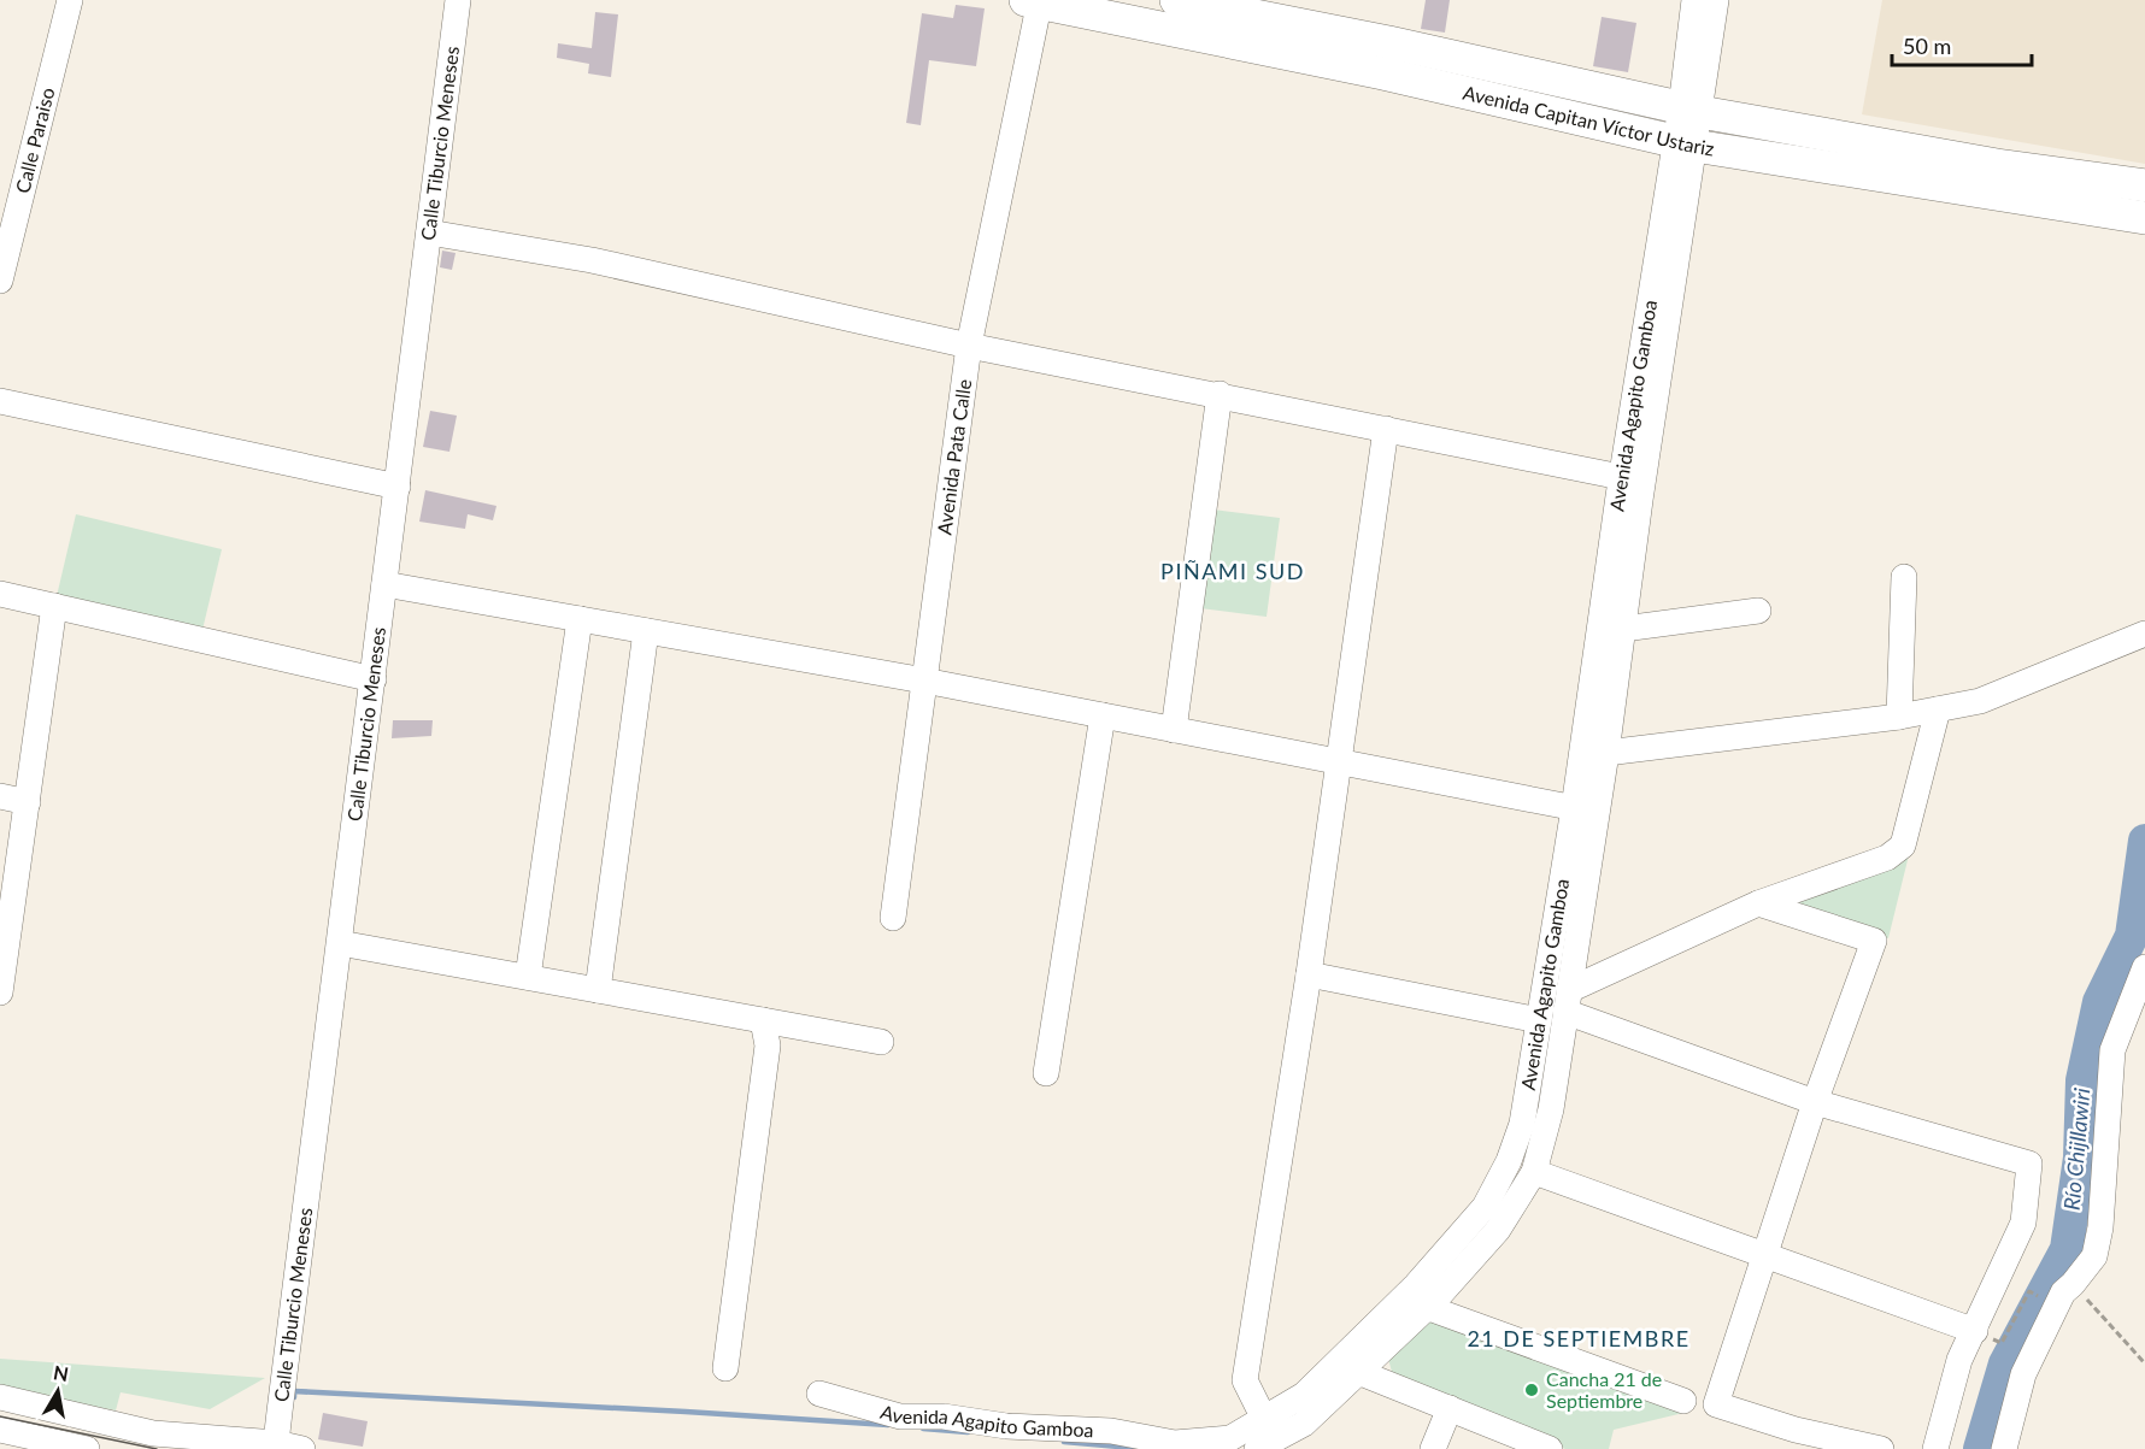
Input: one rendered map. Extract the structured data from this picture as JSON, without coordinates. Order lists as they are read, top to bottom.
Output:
{
  "streets": {
    "main road": ["Avenida Capitan Víctor Ustariz"],
    "street": [
      "Calle Paraiso",
      "Calle Tiburcio Meneses",
      "Avenida Agapito Gamboa",
      "Avenida Pata Calle"
    ]
  },
  "crossings": [
    ["Avenida Capitan Víctor Ustariz", "Avenida Agapito Gamboa"],
    ["Avenida Capitan Víctor Ustariz", "Avenida Pata Calle"]
  ],
  "districts": ["PIÑAMI SUD", "21 DE SEPTIEMBRE"],
  "water": ["Río Chijllawiri"],
  "places": ["Cancha 21 de Septiembre"],
  "scale_bar": "50 m",
  "north": "top"
}
